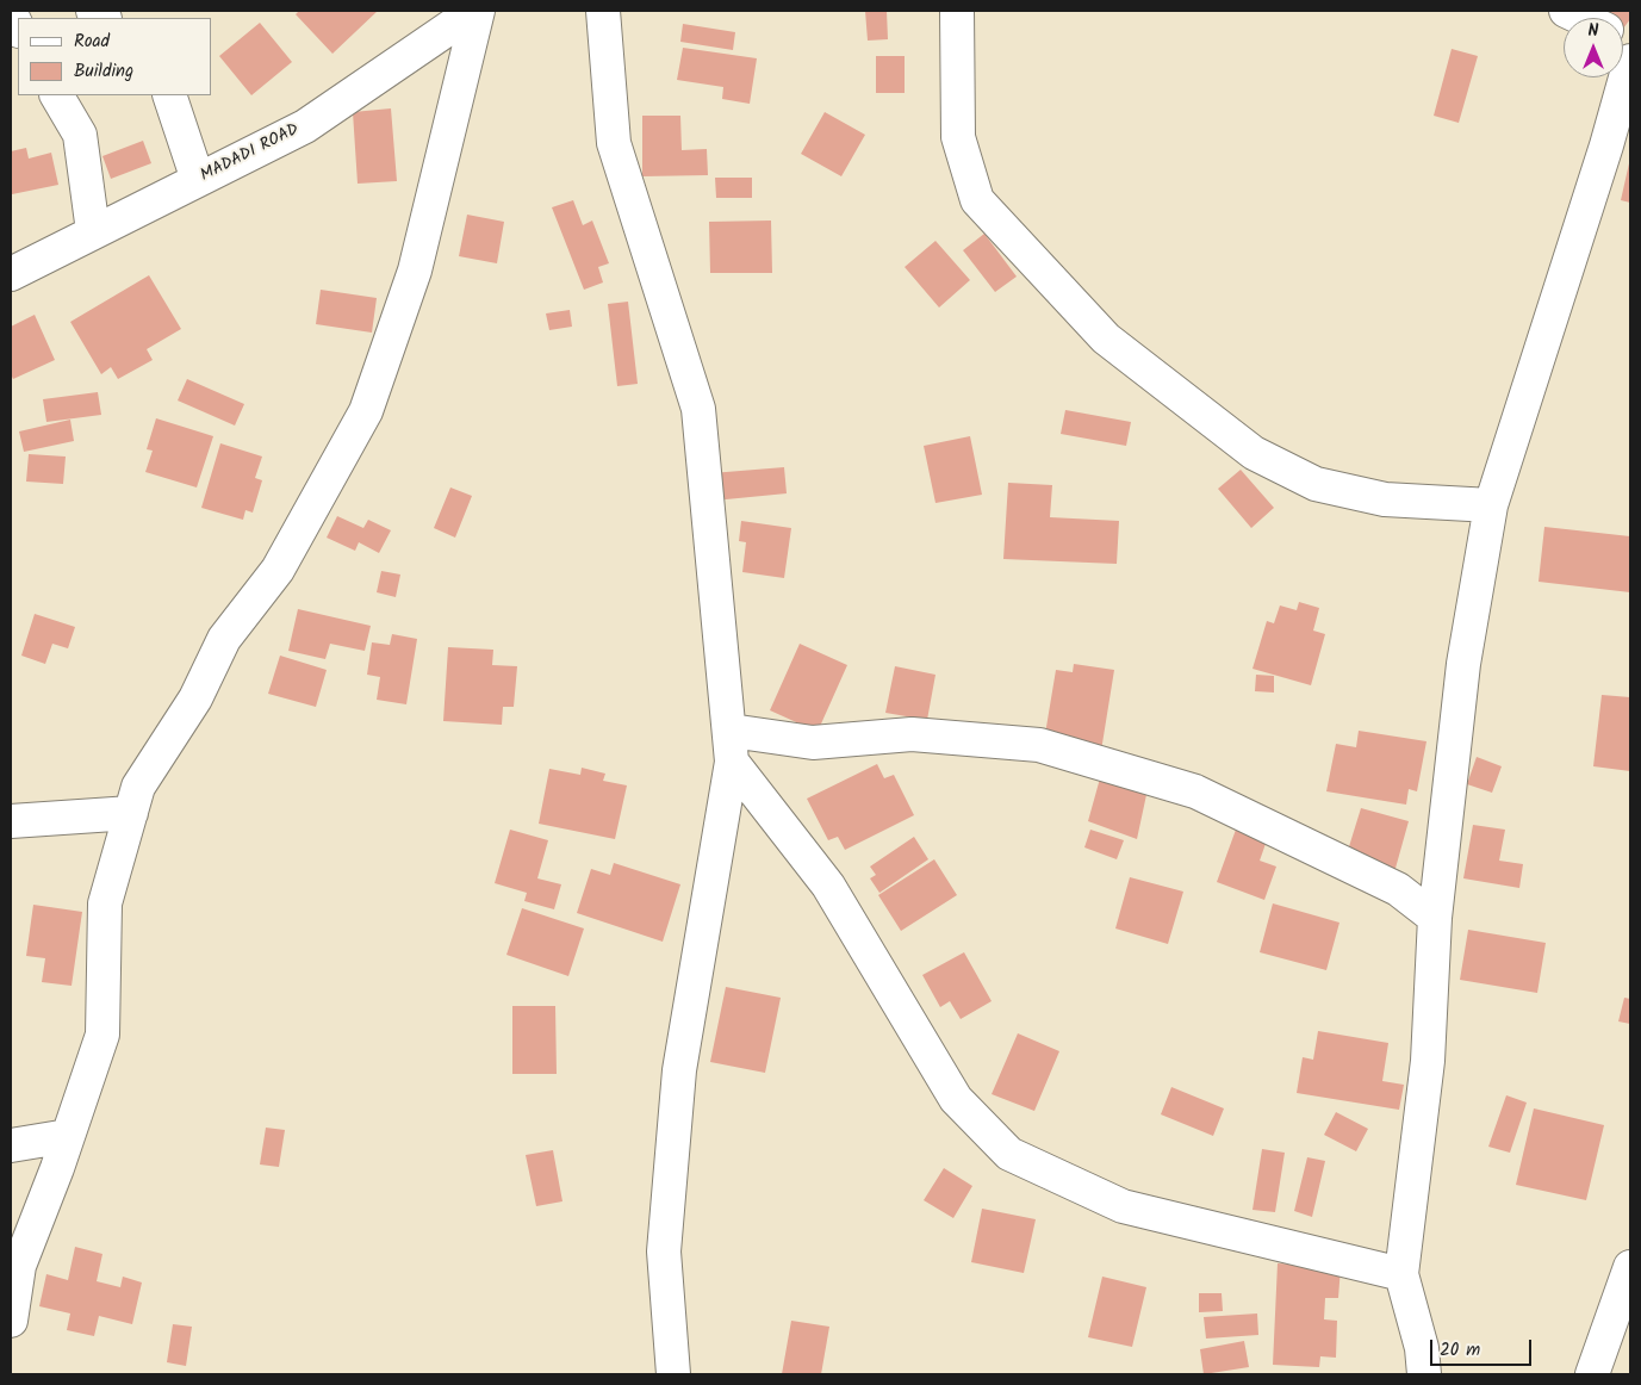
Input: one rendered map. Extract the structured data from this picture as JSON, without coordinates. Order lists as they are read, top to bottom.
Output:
{
  "streets": {
    "street": ["MADADI ROAD"]
  },
  "legend": ["Road", "Building"],
  "scale_bar": "20 m",
  "north": "top"
}
